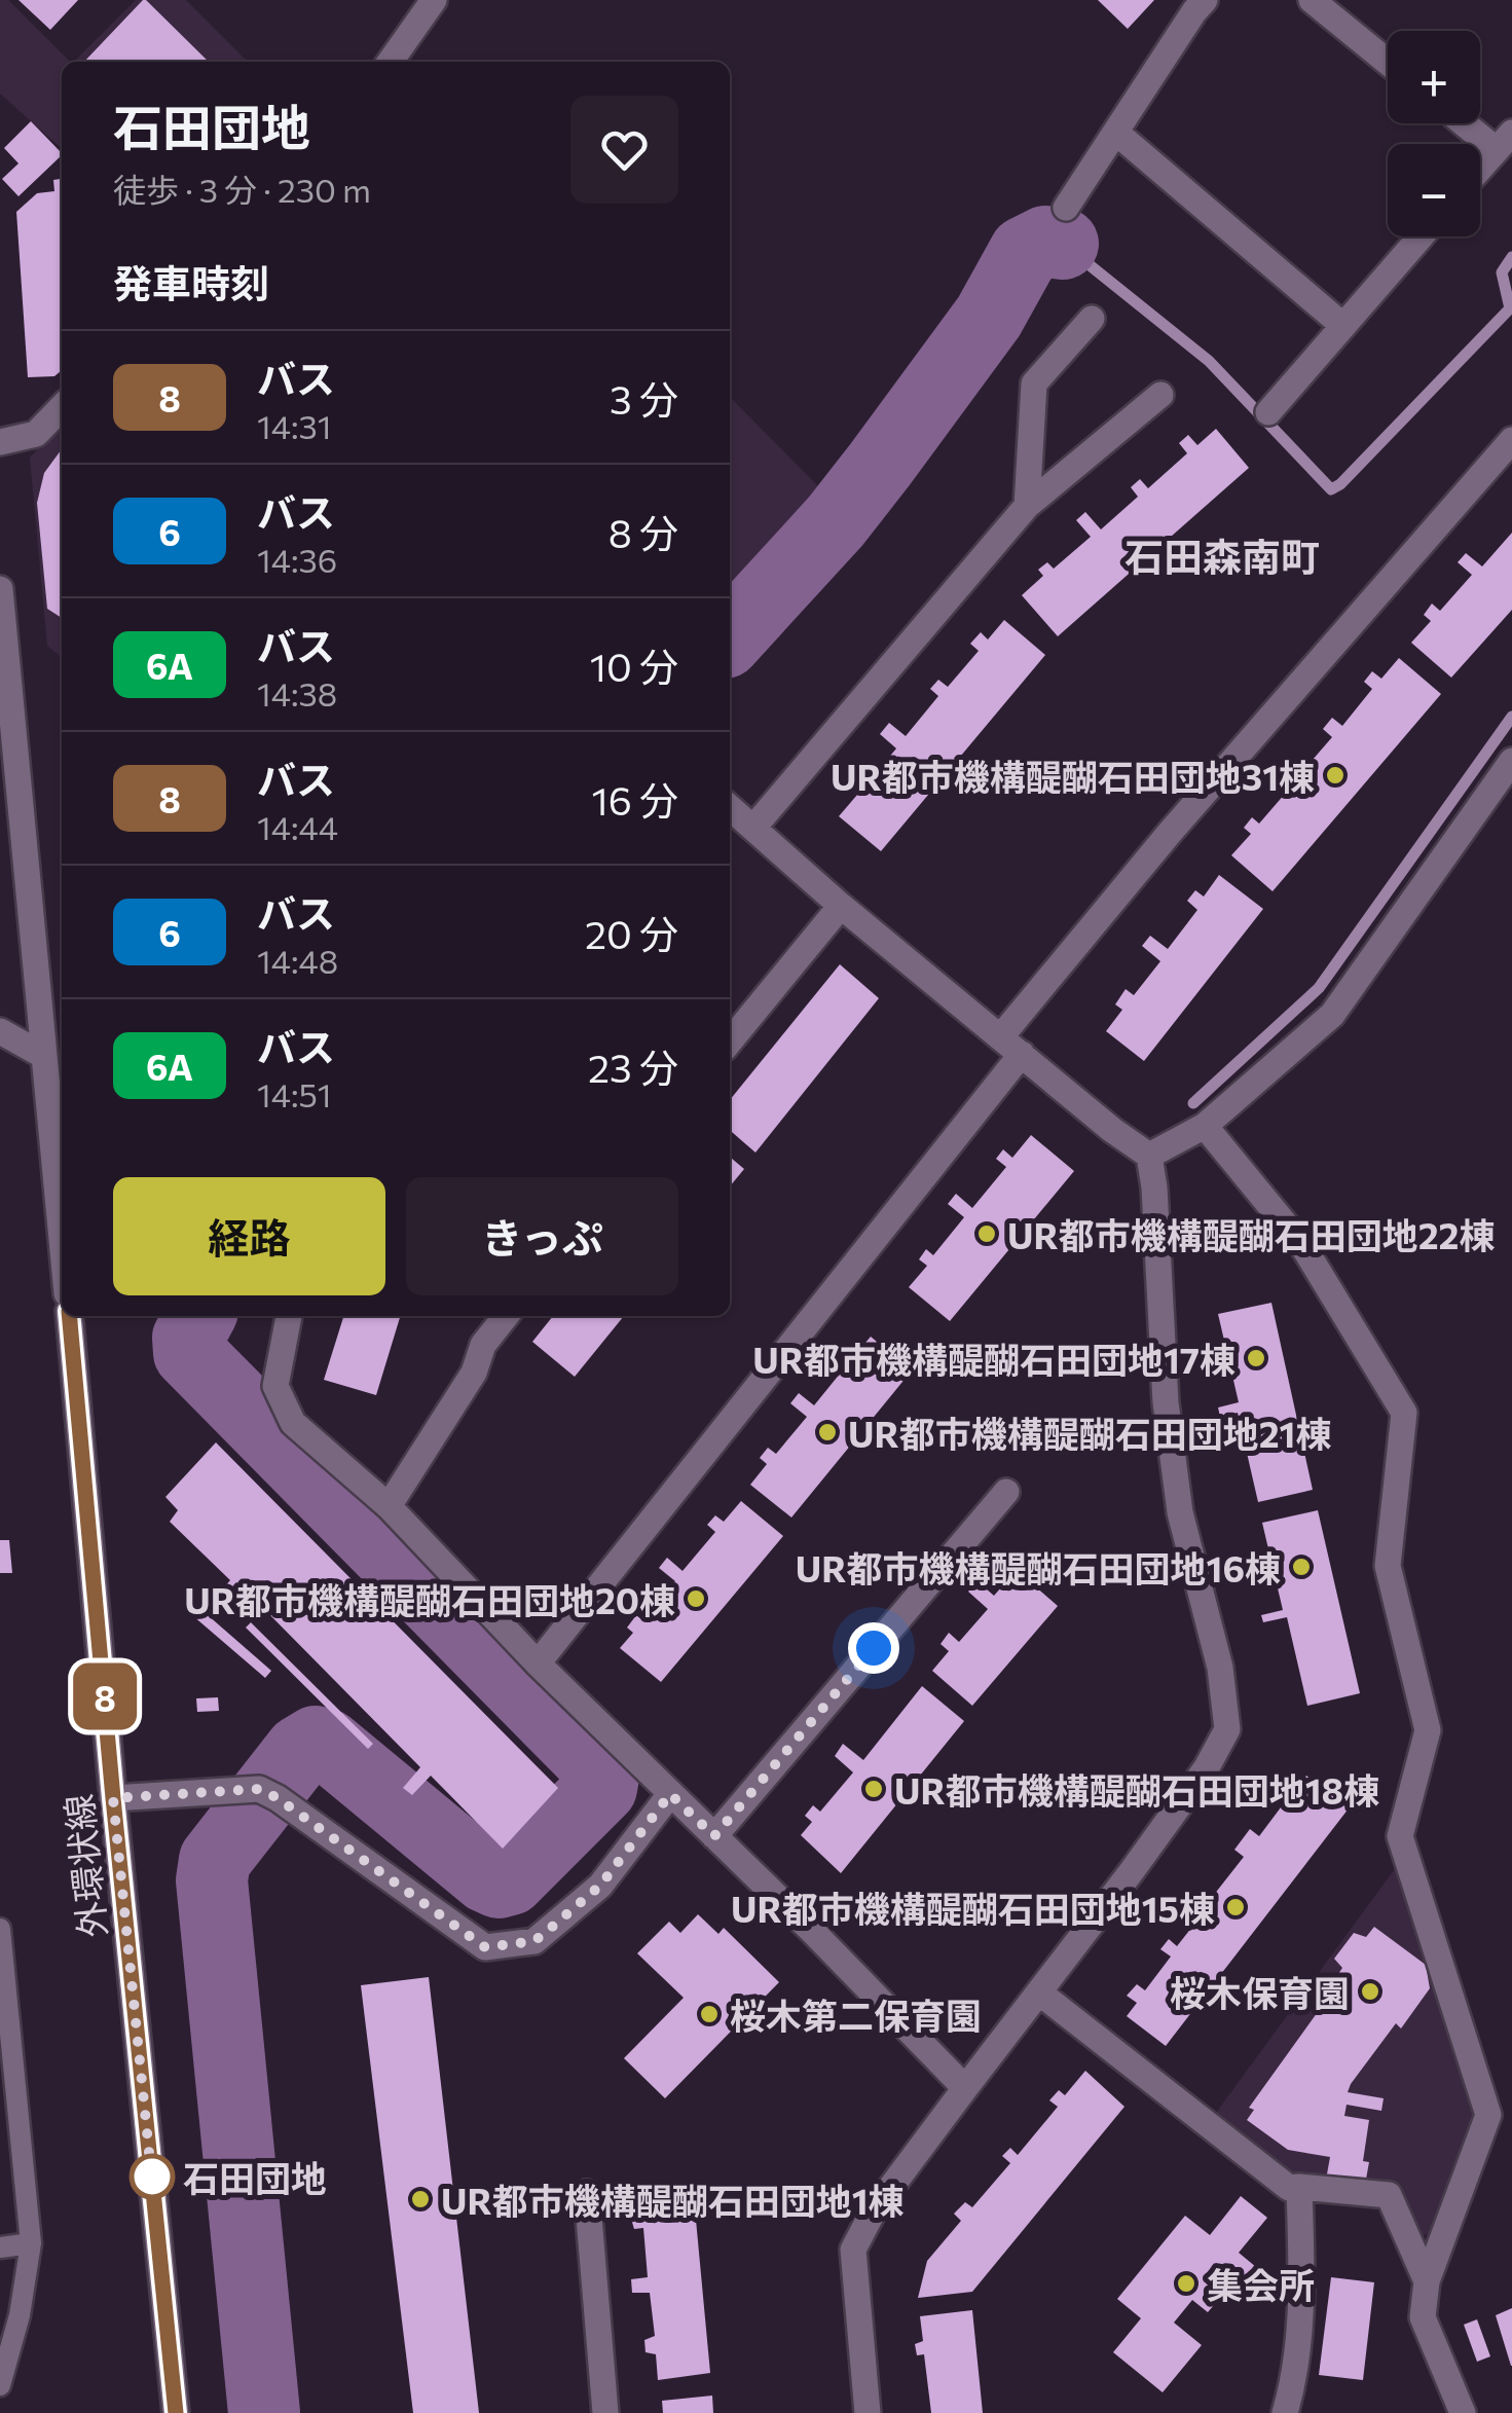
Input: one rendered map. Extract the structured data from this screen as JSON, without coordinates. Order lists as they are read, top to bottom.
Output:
{
  "streets": {
    "street": ["外環状線"]
  },
  "districts": ["石田森南町"],
  "places": [
    "UR都市機構醍醐石田団地31棟",
    "UR都市機構醍醐石田団地22棟",
    "UR都市機構醍醐石田団地17棟",
    "UR都市機構醍醐石田団地21棟",
    "UR都市機構醍醐石田団地16棟",
    "UR都市機構醍醐石田団地20棟",
    "UR都市機構醍醐石田団地18棟",
    "UR都市機構醍醐石田団地15棟",
    "桜木保育園",
    "桜木第二保育園",
    "石田団地",
    "UR都市機構醍醐石田団地1棟",
    "集会所"
  ],
  "lines": ["bus line 8"],
  "page": {
    "on_map": "8",
    "map_buttons": ["+", "−"],
    "heading": [
      ["石田団地", "徒歩 · 3 分 · 230 m"],
      "発車時刻"
    ],
    "list": [
      {
        "mark": "8",
        "name": "バス",
        "note": "14:31",
        "value": "3 分"
      },
      {
        "mark": "6",
        "name": "バス",
        "note": "14:36",
        "value": "8 分"
      },
      {
        "mark": "6A",
        "name": "バス",
        "note": "14:38",
        "value": "10 分"
      },
      {
        "mark": "8",
        "name": "バス",
        "note": "14:44",
        "value": "16 分"
      },
      {
        "mark": "6",
        "name": "バス",
        "note": "14:48",
        "value": "20 分"
      },
      {
        "mark": "6A",
        "name": "バス",
        "note": "14:51",
        "value": "23 分"
      }
    ],
    "buttons": ["経路", "きっぷ"]
  }
}
